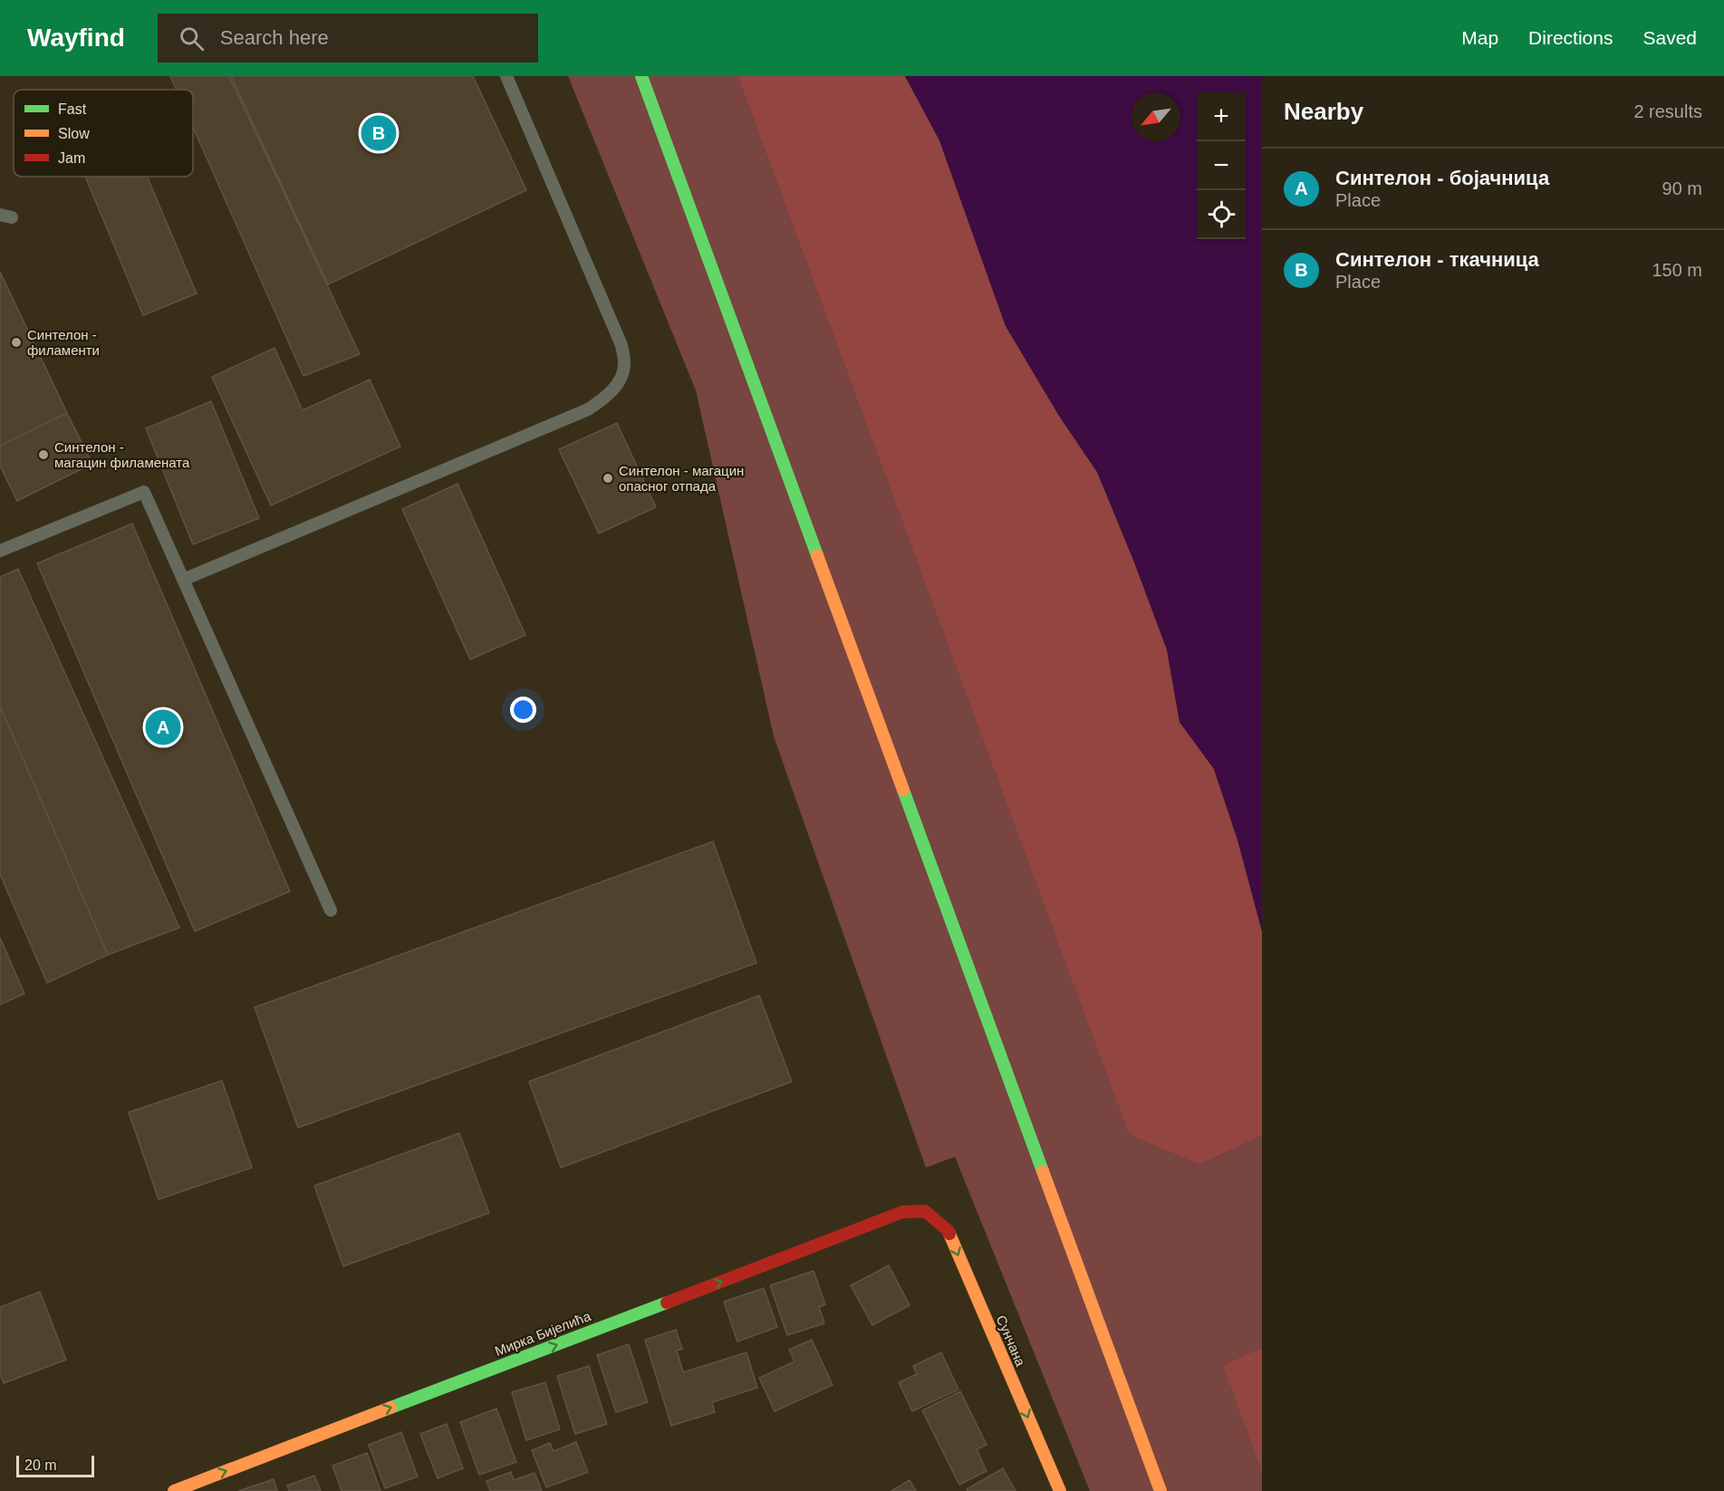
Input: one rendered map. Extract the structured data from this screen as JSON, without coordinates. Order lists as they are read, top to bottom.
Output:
{
  "streets": {
    "street": ["Мирка Бијелића", "Сунчана"]
  },
  "crossings": [
    ["Мирка Бијелића", "Сунчана"]
  ],
  "one_way": ["Мирка Бијелића"],
  "places": ["Синтелон - филаменти", "Синтелон - магацин филамената", "Синтелон - магацин опасног отпада"],
  "legend": ["Fast", "Slow", "Jam"],
  "scale_bar": "20 m",
  "north": "bottom left",
  "page": {
    "header": "Wayfind",
    "search": "Search here",
    "nav": ["Map", "Directions", "Saved"],
    "heading": ["Nearby", "2 results"],
    "map_buttons": ["+", "−"],
    "pins": ["B", "A"],
    "list": [
      {
        "mark": "A",
        "name": "Синтелон - бојачница",
        "note": "Place",
        "value": "90 m"
      },
      {
        "mark": "B",
        "name": "Синтелон - ткачница",
        "note": "Place",
        "value": "150 m"
      }
    ],
    "scale": "20 m"
  }
}
